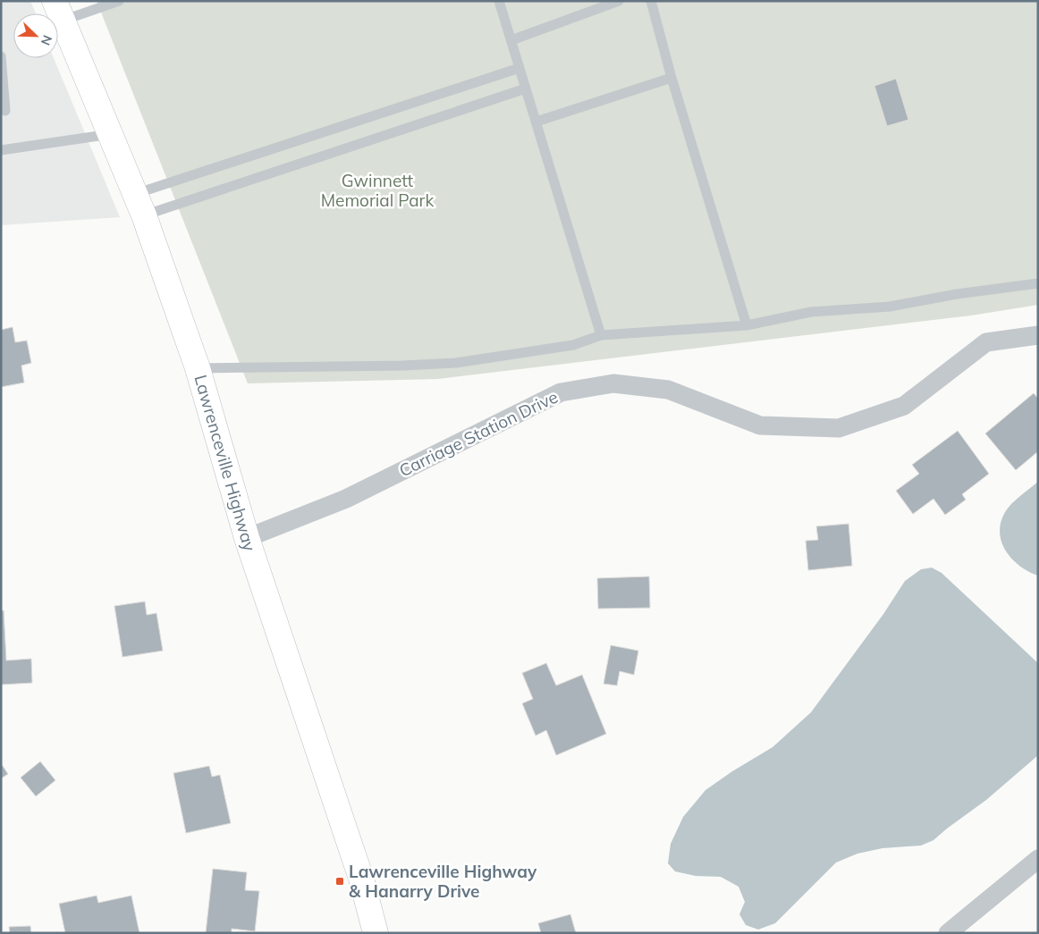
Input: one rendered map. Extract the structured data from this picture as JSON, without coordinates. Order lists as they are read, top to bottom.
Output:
{
  "streets": {
    "main road": ["Lawrenceville Highway"],
    "street": ["Carriage Station Drive"]
  },
  "crossings": [
    ["Carriage Station Drive", "Lawrenceville Highway"]
  ],
  "parks": ["Gwinnett Memorial Park"],
  "places": {
    "transit": ["Lawrenceville Highway & Hanarry Drive"]
  },
  "north": "bottom right"
}
